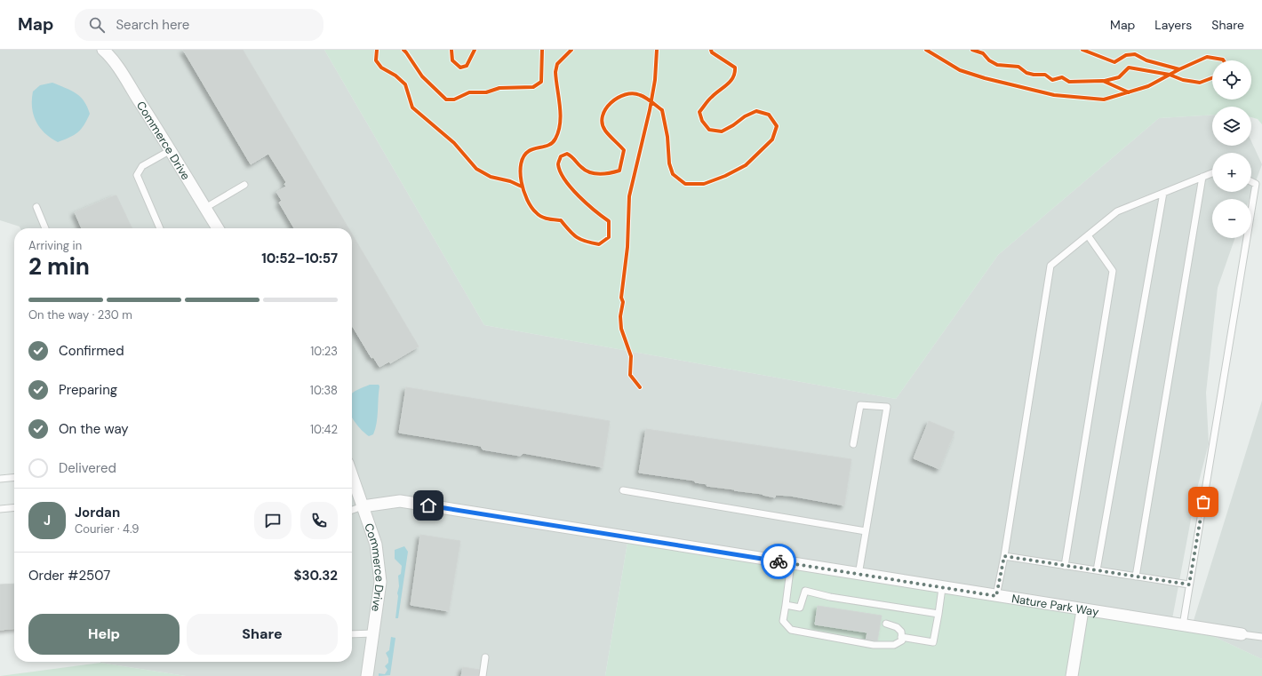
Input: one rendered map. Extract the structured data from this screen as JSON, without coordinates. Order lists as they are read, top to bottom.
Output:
{
  "streets": {
    "street": ["Commerce Drive", "Nature Park Way"]
  },
  "crossings": [
    ["Commerce Drive", "Nature Park Way"]
  ],
  "page": {
    "header": "Map",
    "search": "Search here",
    "nav": ["Map", "Layers", "Share"],
    "map_buttons": ["+", "−"],
    "heading": ["2 min", "Arriving in", "10:52–10:57"],
    "panel": [
      "Jordan",
      "Courier · 4.9",
      "Order #2507",
      "$30.32"
    ],
    "bar": "On the way · 230 m",
    "list": [
      ["Confirmed", "10:23"],
      ["Preparing", "10:38"],
      ["On the way", "10:42"],
      "Delivered"
    ],
    "round": "J",
    "buttons": ["Help", "Share"]
  }
}
